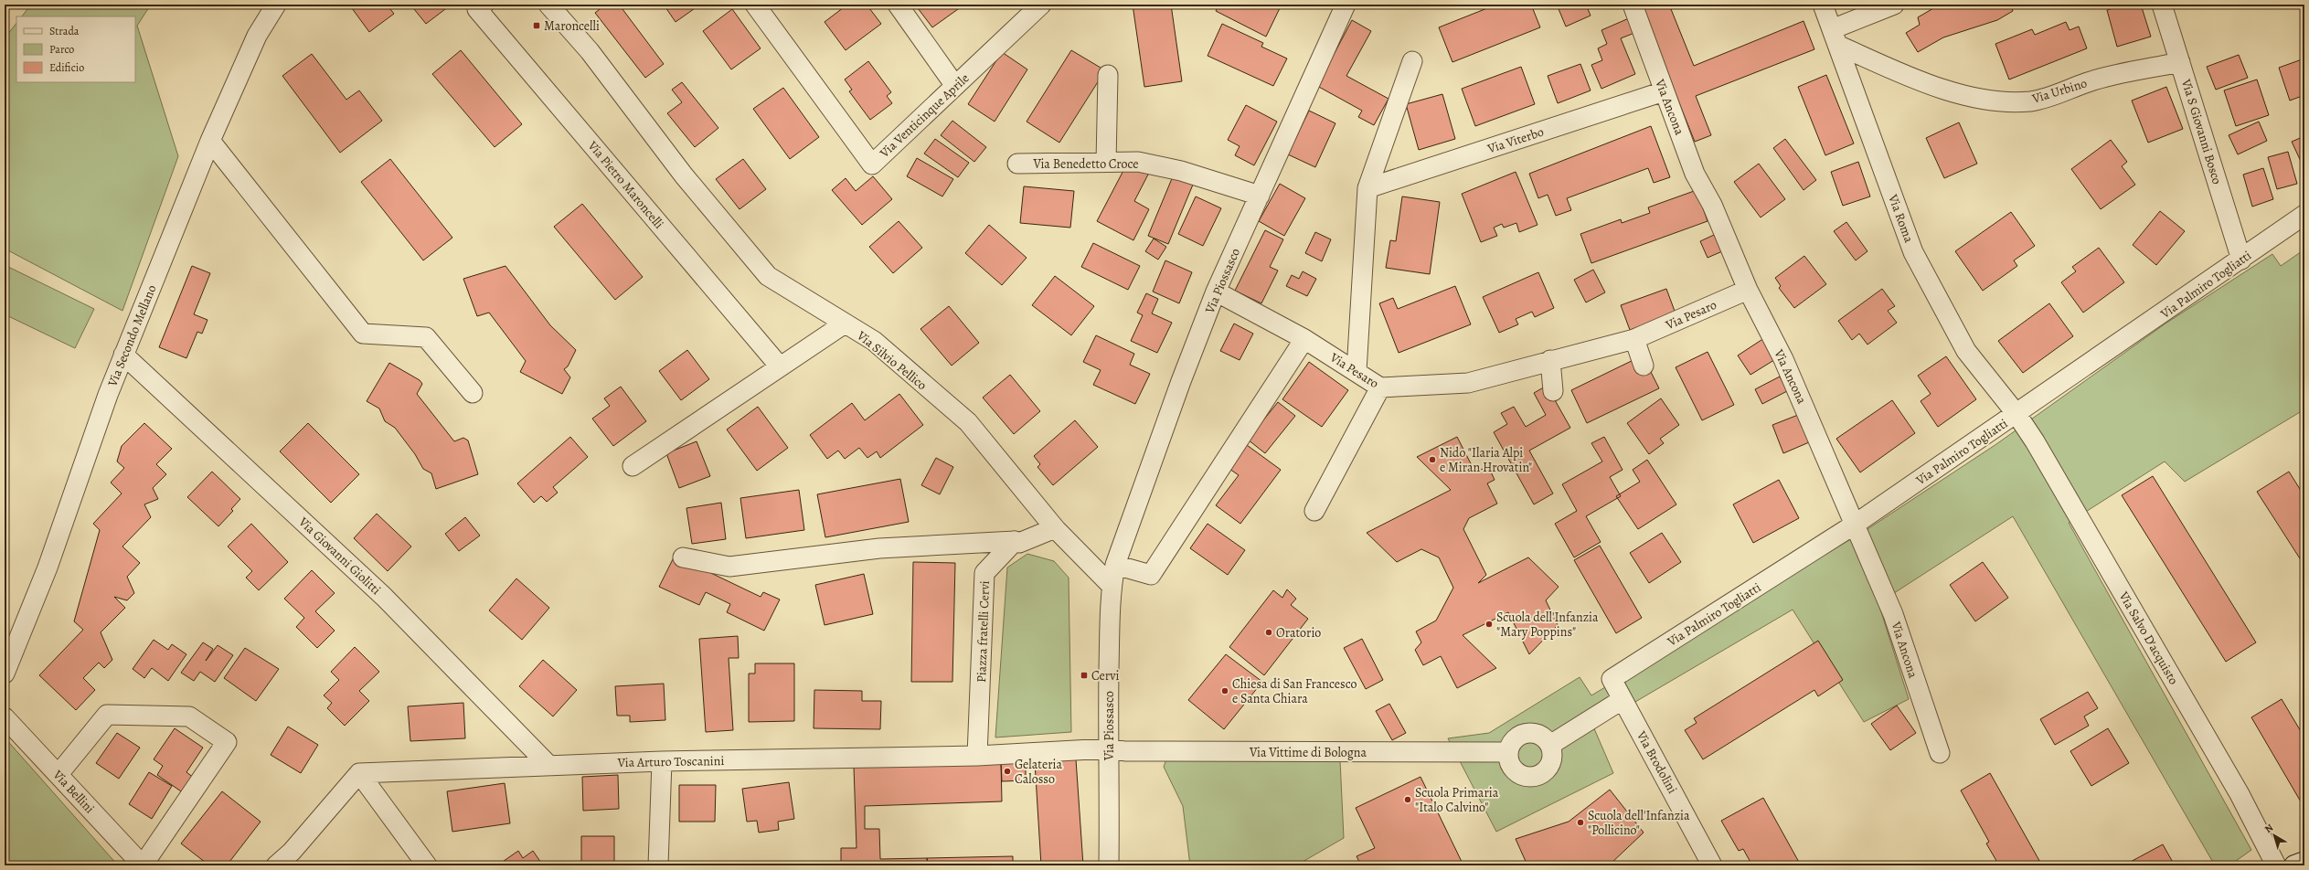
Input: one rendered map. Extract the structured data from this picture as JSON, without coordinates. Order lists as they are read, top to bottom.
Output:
{
  "streets": {
    "street": [
      "Via Urbino",
      "Via Ancona",
      "Via Venticinque Aprile",
      "Via S Giovanni Bosco",
      "Via Viterbo",
      "Via Benedetto Croce",
      "Via Pietro Maroncelli",
      "Via Roma",
      "Via Piossasco",
      "Via Palmiro Togliatti",
      "Via Pesaro",
      "Via Secondo Mellano",
      "Via Silvio Pellico",
      "Via Giovanni Giolitti",
      "Piazza fratelli Cervi",
      "Via Salvo D'acquisto",
      "Via Vittime di Bologna",
      "Via Arturo Toscanini",
      "Via Brodolini",
      "Via Bellini"
    ]
  },
  "crossings": [
    ["Via Urbino", "Via S Giovanni Bosco"],
    ["Via Urbino", "Via Roma"],
    ["Via Ancona", "Via Viterbo"],
    ["Via Ancona", "Via Palmiro Togliatti"],
    ["Via Ancona", "Via Pesaro"],
    ["Via S Giovanni Bosco", "Via Palmiro Togliatti"],
    ["Via Benedetto Croce", "Via Piossasco"],
    ["Via Pietro Maroncelli", "Via Silvio Pellico"],
    ["Via Roma", "Via Palmiro Togliatti"],
    ["Via Roma", "Via Salvo D'acquisto"],
    ["Via Piossasco", "Via Pesaro"],
    ["Via Piossasco", "Via Silvio Pellico"],
    ["Via Piossasco", "Via Vittime di Bologna"],
    ["Via Piossasco", "Via Arturo Toscanini"],
    ["Via Palmiro Togliatti", "Via Salvo D'acquisto"],
    ["Via Palmiro Togliatti", "Via Brodolini"],
    ["Via Secondo Mellano", "Via Giovanni Giolitti"],
    ["Via Giovanni Giolitti", "Via Arturo Toscanini"],
    ["Piazza fratelli Cervi", "Via Arturo Toscanini"],
    ["Via Vittime di Bologna", "Via Arturo Toscanini"]
  ],
  "places": {
    "transit": ["Maroncelli", "Cervi"],
    "other": [
      "Nido \"Ilaria Alpi e Miran Hrovatin\"",
      "Scuola dell'Infanzia \"Mary Poppins\"",
      "Oratorio",
      "Chiesa di San Francesco e Santa Chiara",
      "Gelateria Calosso",
      "Scuola Primaria \"Italo Calvino\"",
      "Scuola dell'Infanzia \"Pollicino\""
    ]
  },
  "legend": ["Strada", "Parco", "Edificio"],
  "north": "top left"
}
